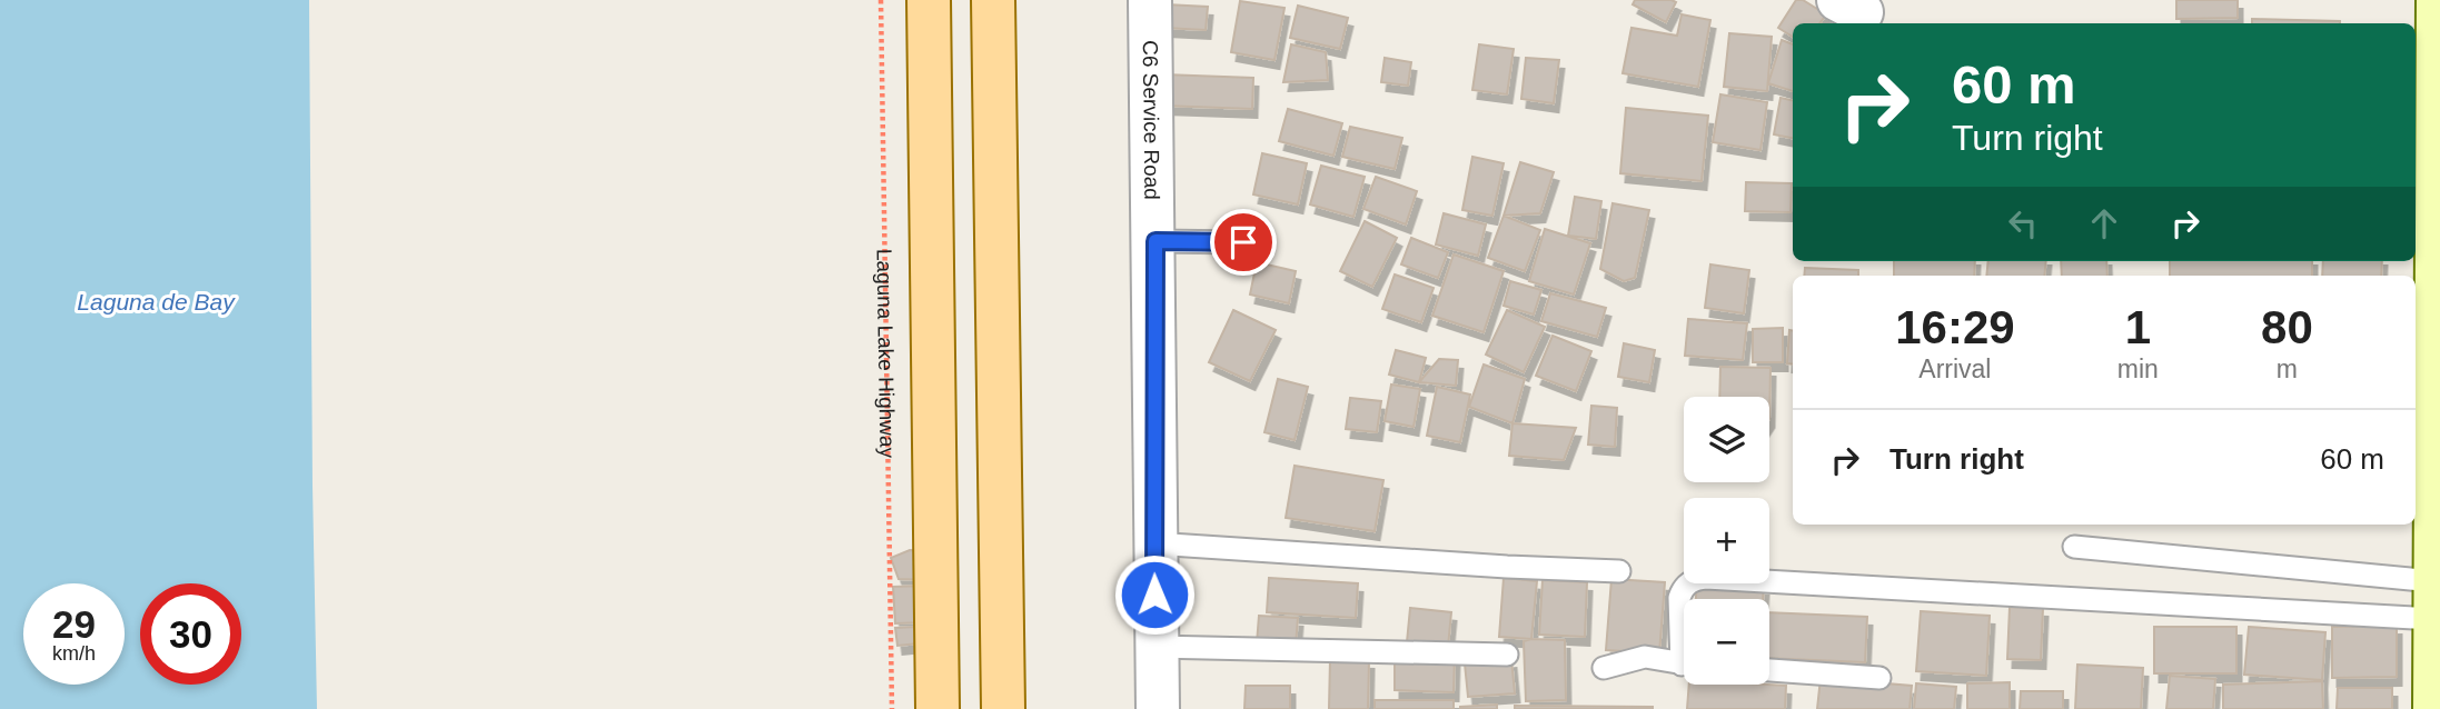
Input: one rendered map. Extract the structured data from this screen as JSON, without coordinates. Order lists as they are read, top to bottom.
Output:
{
  "streets": {
    "street": ["C6 Service Road"],
    "path": ["Laguna Lake Highway"]
  },
  "water": ["Laguna de Bay"],
  "page": {
    "turn": ["60 m", "Turn right"],
    "eta": [
      "16:29",
      "Arrival",
      "1",
      "min",
      "80",
      "m"
    ],
    "map_buttons": ["+", "−"],
    "list": [
      {
        "name": "Turn right",
        "value": "60 m"
      }
    ],
    "speed": "29 km/h",
    "limit": "30"
  }
}
